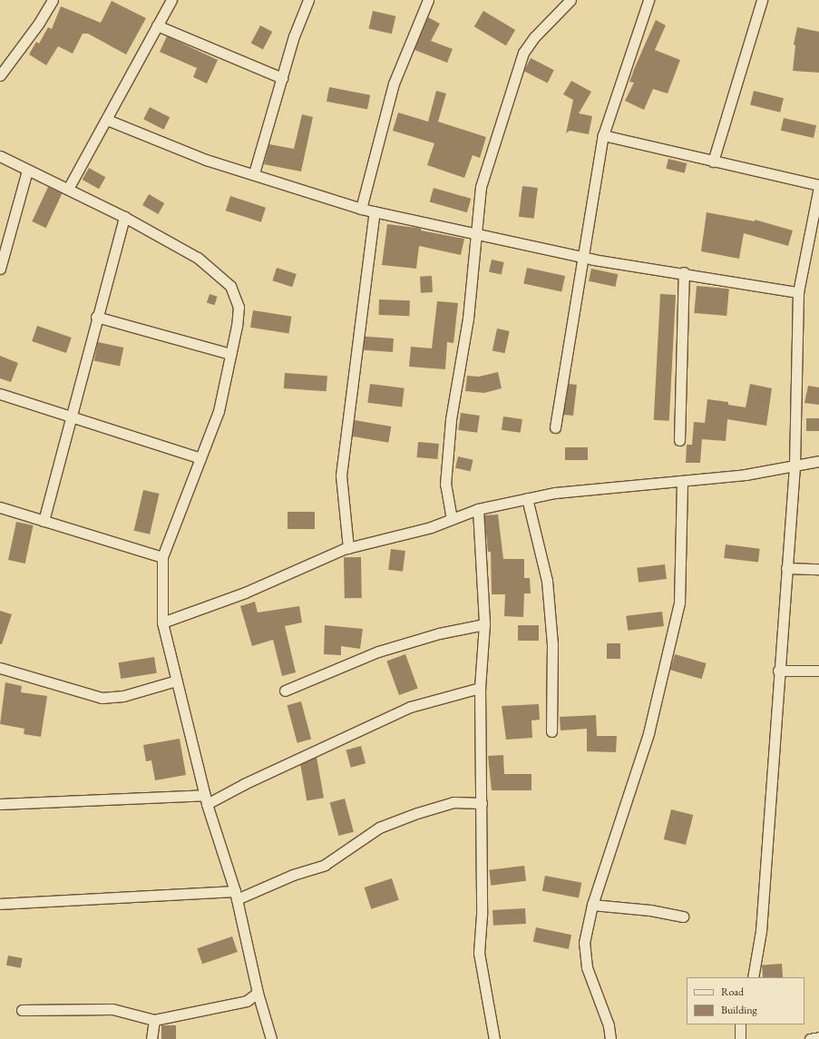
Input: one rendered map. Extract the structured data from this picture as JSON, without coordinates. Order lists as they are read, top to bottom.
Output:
{
  "legend": ["Road", "Building"]
}
